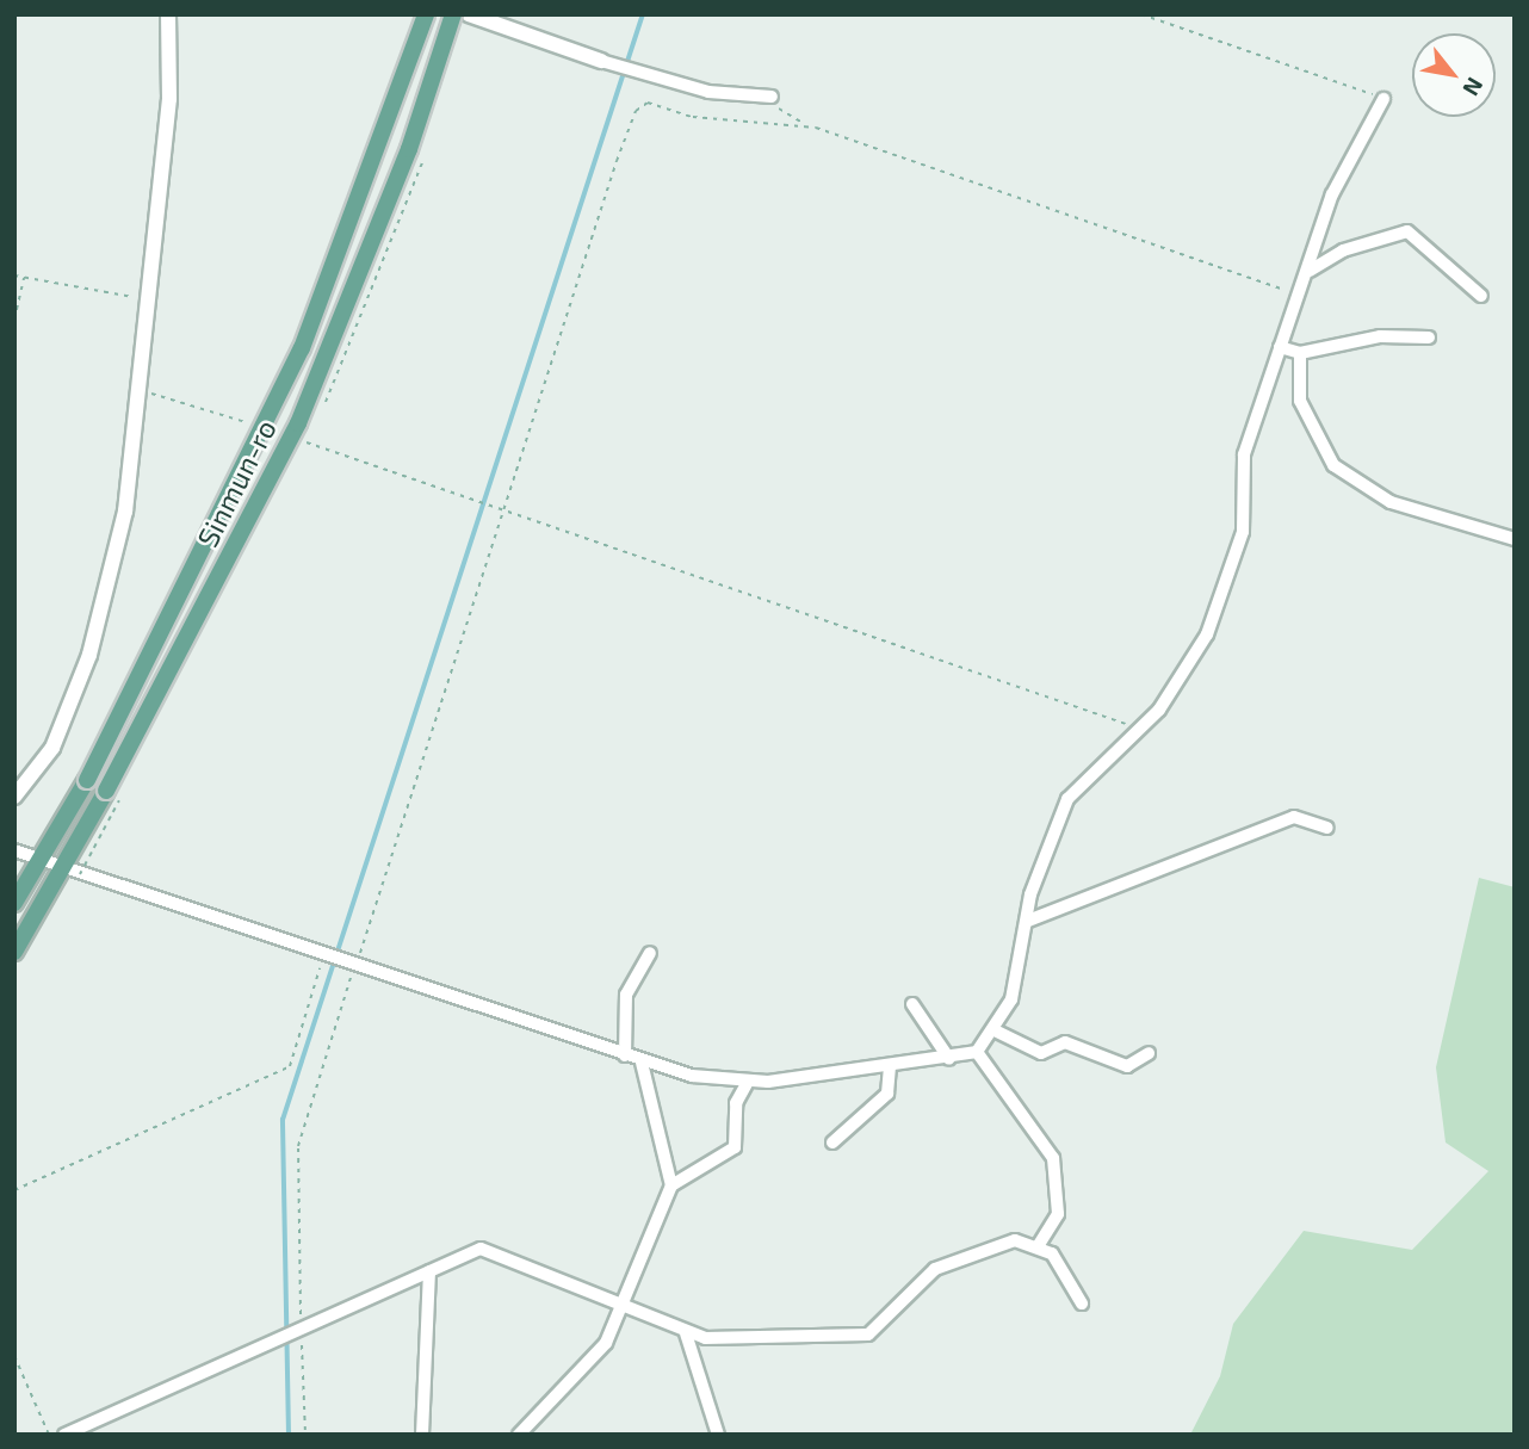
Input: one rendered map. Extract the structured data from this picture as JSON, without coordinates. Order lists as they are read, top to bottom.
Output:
{
  "streets": {
    "main road": ["Sinmun-ro"]
  },
  "north": "bottom right"
}
